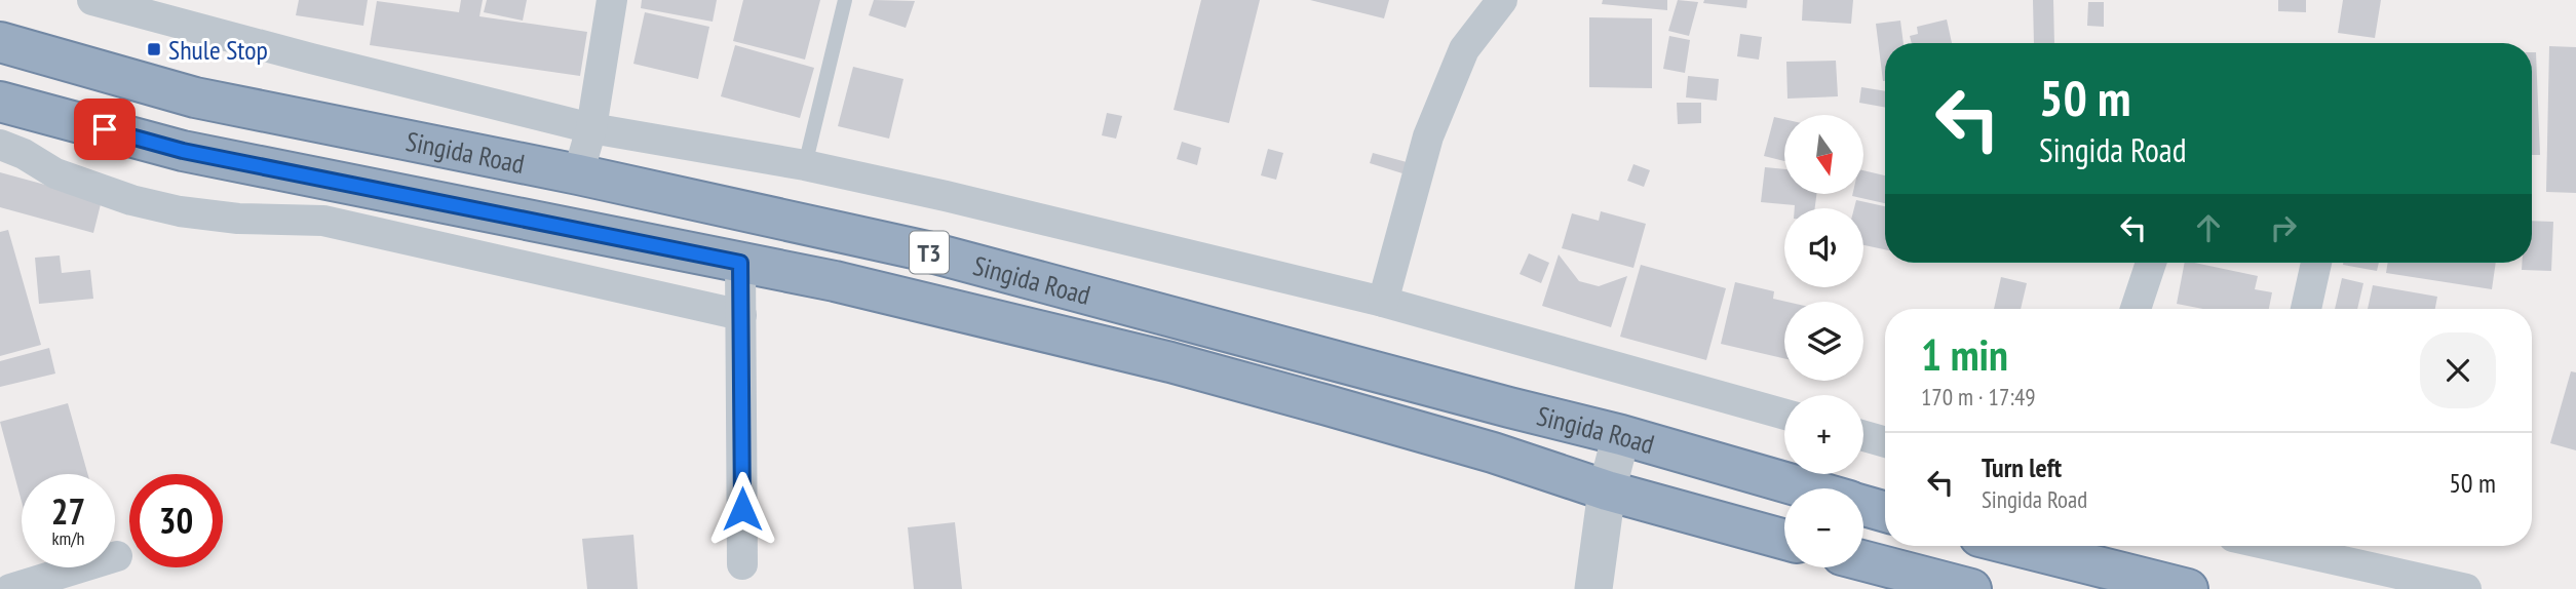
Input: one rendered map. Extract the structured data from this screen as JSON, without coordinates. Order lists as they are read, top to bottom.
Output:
{
  "streets": {
    "highway": ["Singida Road", "T3"]
  },
  "places": {
    "transit": ["Shule Stop"]
  },
  "north": "bottom",
  "page": {
    "turn": ["50 m", "Singida Road"],
    "map_buttons": ["+", "−"],
    "heading": ["1 min", "170 m · 17:49"],
    "list": [
      {
        "name": "Turn left",
        "note": "Singida Road",
        "value": "50 m"
      }
    ],
    "speed": "27 km/h",
    "limit": "30"
  }
}
